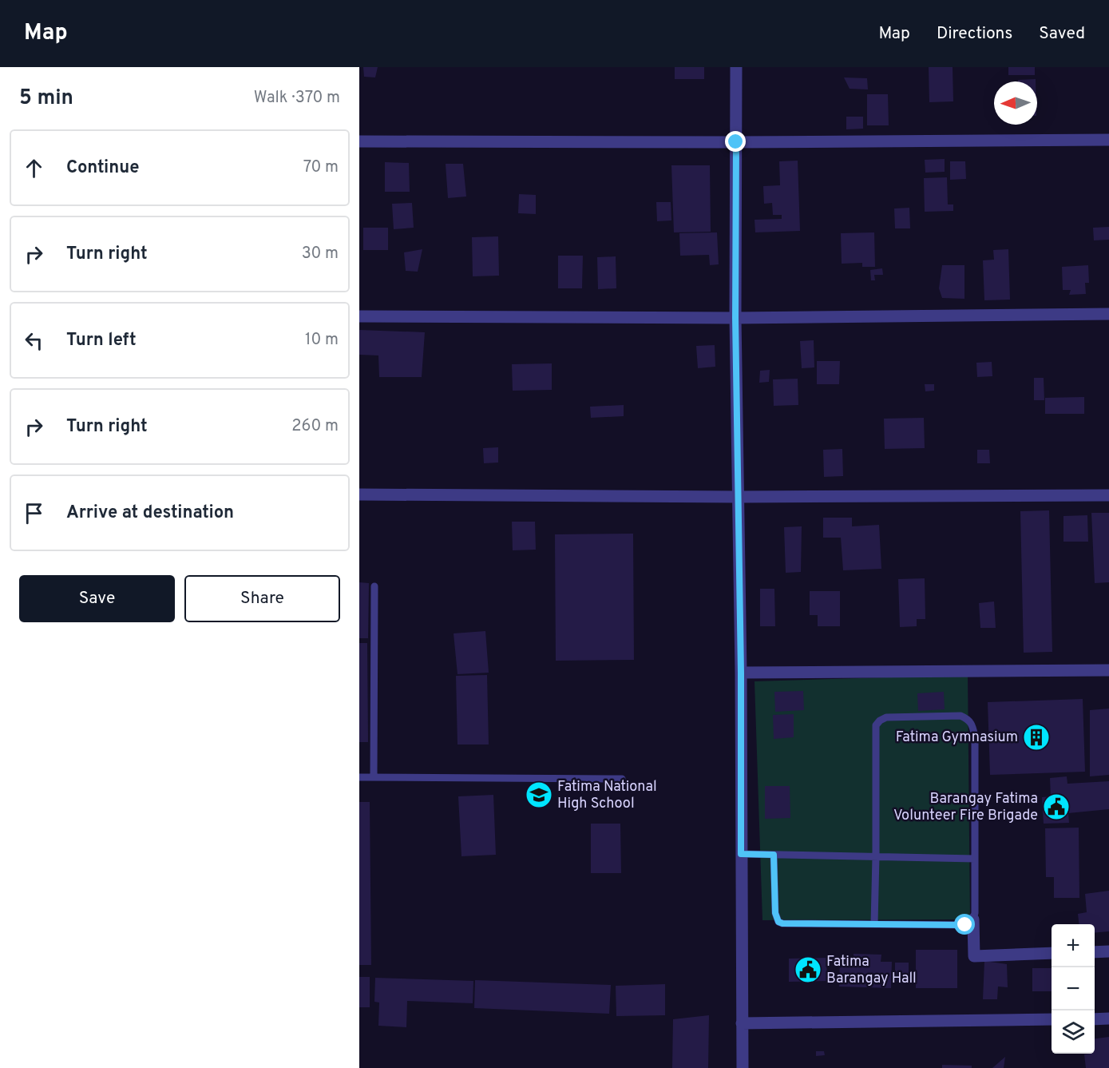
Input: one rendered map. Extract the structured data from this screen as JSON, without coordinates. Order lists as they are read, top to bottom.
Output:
{
  "places": {
    "building": ["Fatima Gymnasium"],
    "school or university": ["Fatima National High School"],
    "public building": ["Barangay Fatima Volunteer Fire Brigade", "Fatima Barangay Hall"]
  },
  "north": "left",
  "page": {
    "header": "Map",
    "nav": ["Map", "Directions", "Saved"],
    "heading": ["5 min", "Walk · 370 m"],
    "list": [
      ["Continue", "70 m"],
      ["Turn right", "30 m"],
      ["Turn left", "10 m"],
      ["Turn right", "260 m"],
      "Arrive at destination"
    ],
    "buttons": ["Save", "Share"],
    "map_buttons": ["+", "−"]
  }
}
